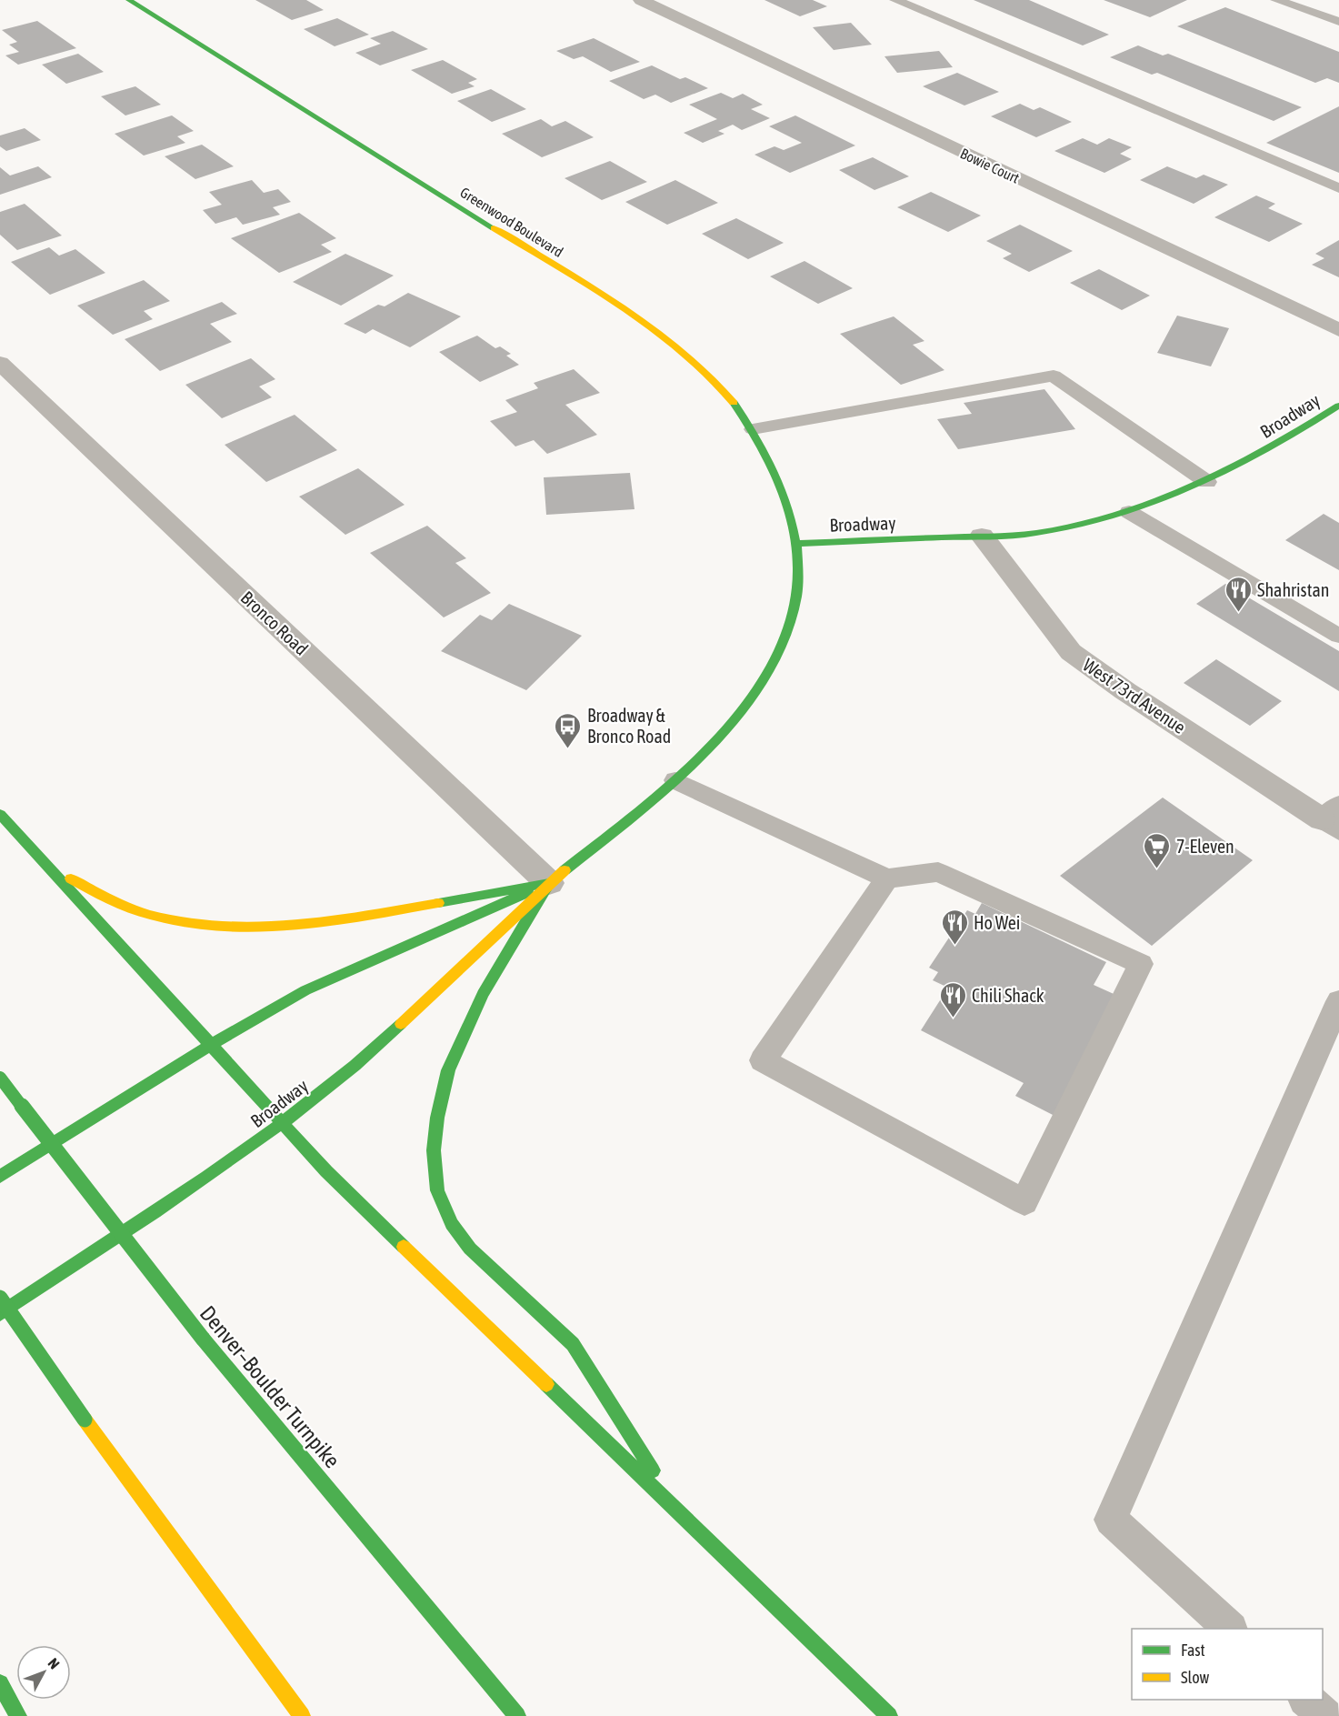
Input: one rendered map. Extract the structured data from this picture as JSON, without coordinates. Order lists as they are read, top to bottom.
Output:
{
  "streets": {
    "main road": ["Greenwood Boulevard", "Broadway", "Denver–Boulder Turnpike"],
    "street": ["Bowie Court", "Bronco Road", "West 73rd Avenue"]
  },
  "crossings": [
    ["Greenwood Boulevard", "Broadway"],
    ["Broadway", "Bronco Road"],
    ["Broadway", "West 73rd Avenue"]
  ],
  "places": {
    "restaurant": ["Shahristan", "Ho Wei", "Chili Shack"],
    "bus stop": ["Broadway & Bronco Road"],
    "supermarket": ["7-Eleven"]
  },
  "legend": ["Fast", "Slow"],
  "north": "top right"
}
